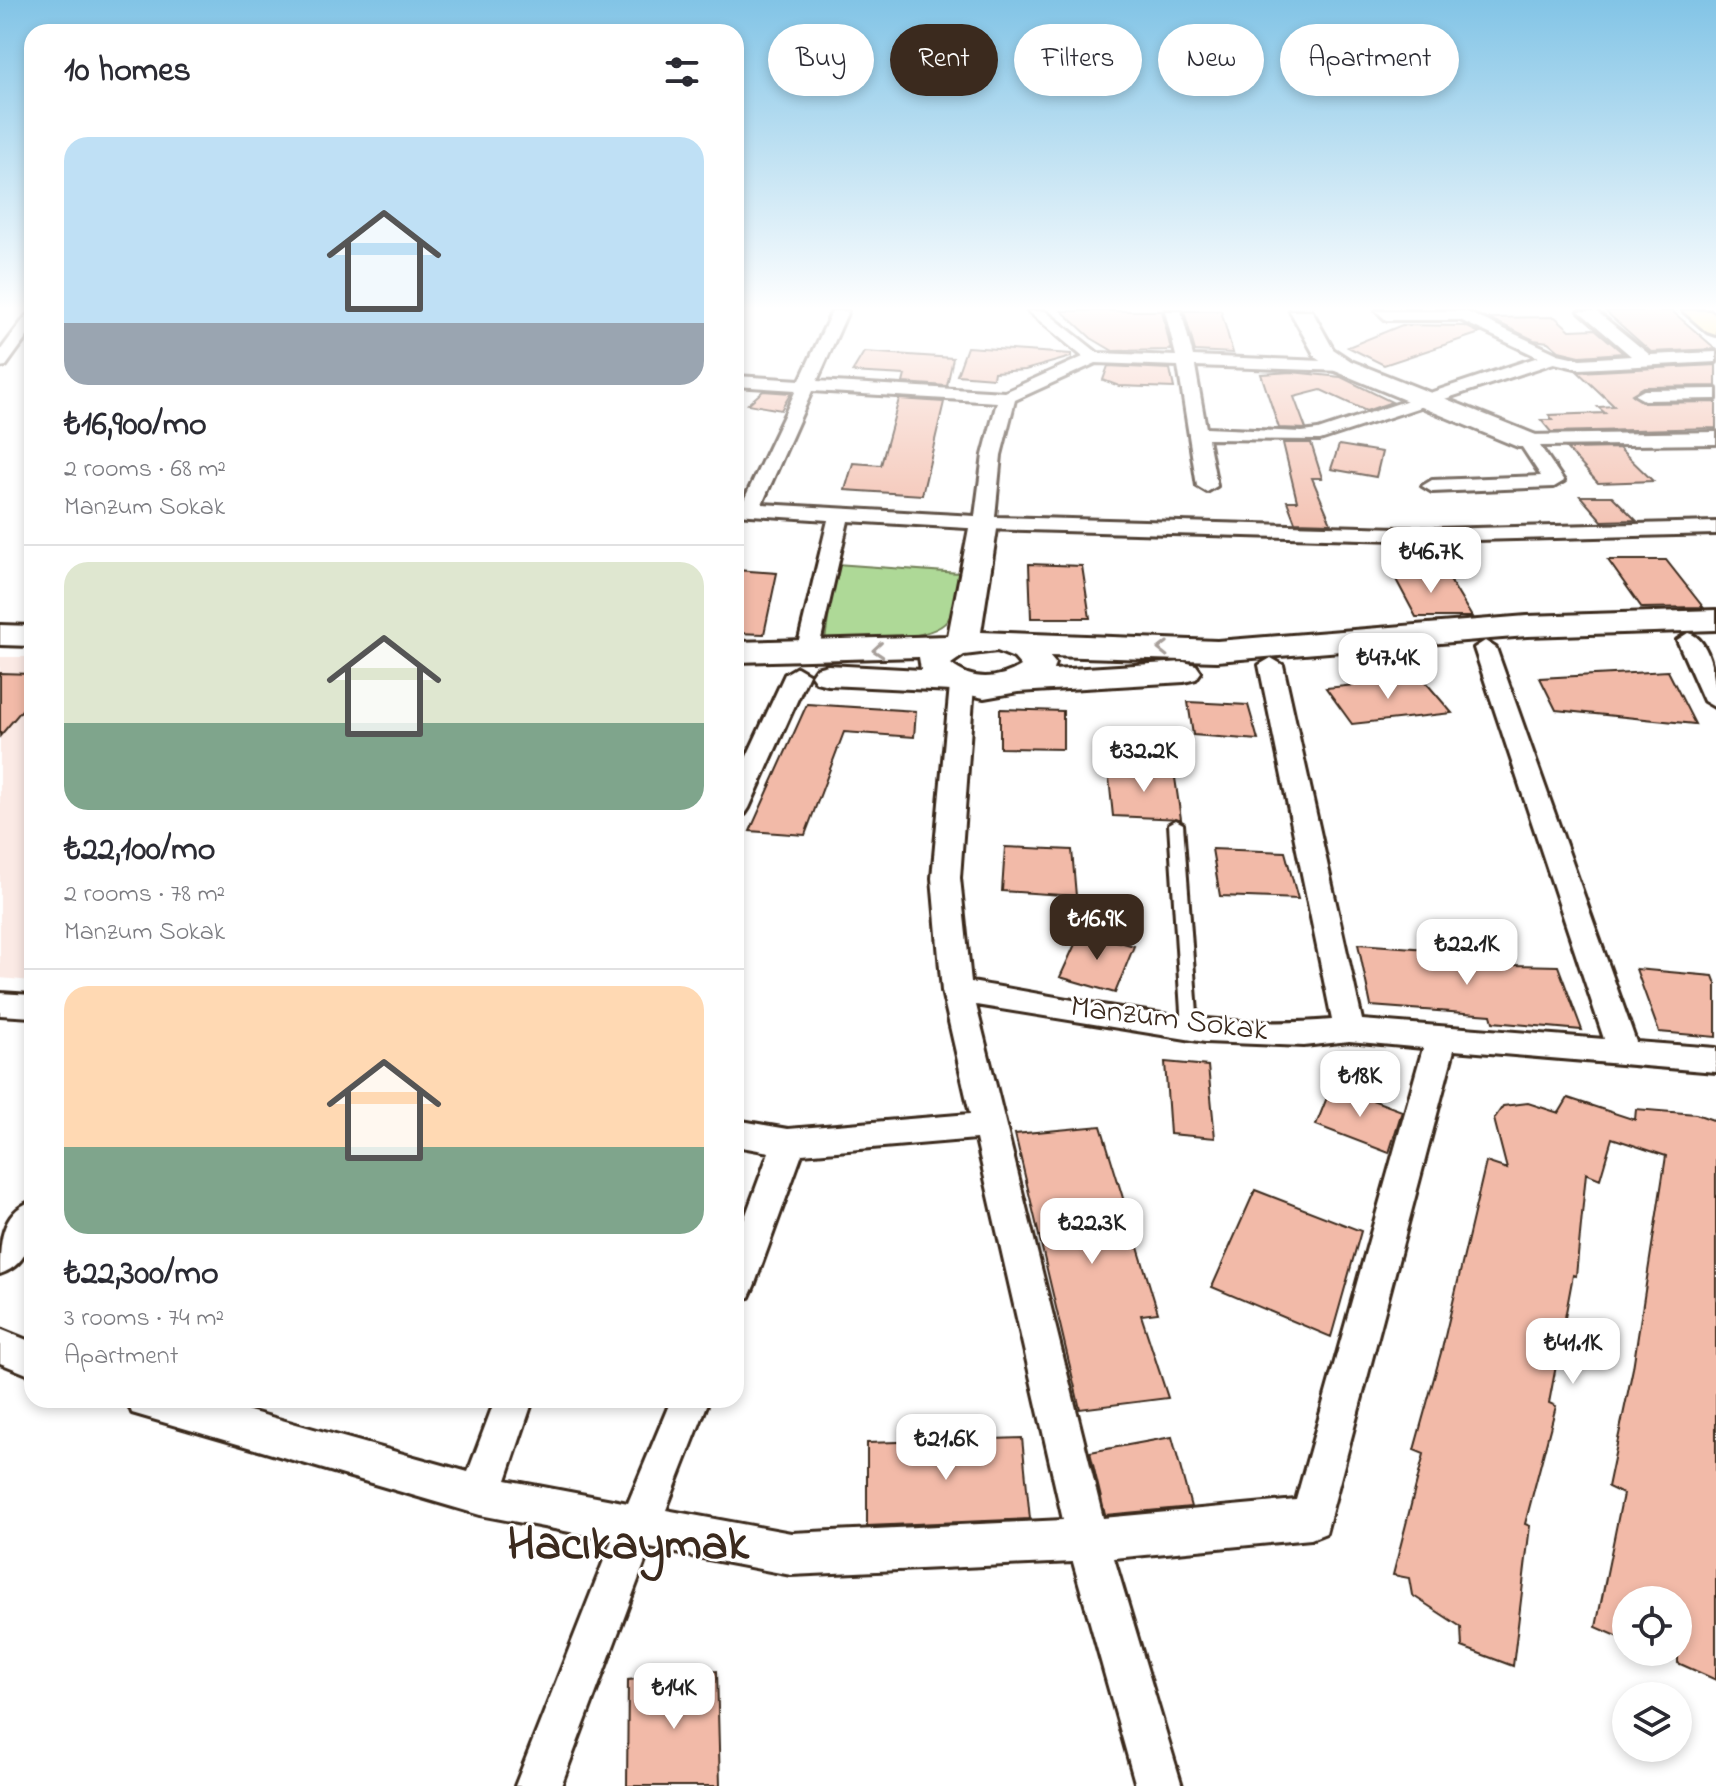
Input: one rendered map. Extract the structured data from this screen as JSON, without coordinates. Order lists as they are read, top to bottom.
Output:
{
  "streets": {
    "street": ["Manzum Sokak"]
  },
  "districts": ["Hacıkaymak"],
  "page": {
    "chip": [
      "Buy",
      "Rent",
      "Filters",
      "New",
      "Apartment"
    ],
    "heading": "10 homes",
    "list": [
      {
        "name": "₺16,900/mo",
        "note": "2 rooms · 68 m² · Manzum Sokak"
      },
      {
        "name": "₺22,100/mo",
        "note": "2 rooms · 78 m² · Manzum Sokak"
      },
      {
        "name": "₺22,300/mo",
        "note": "3 rooms · 74 m² · Apartment"
      }
    ],
    "price": [
      "₺46.7K",
      "₺47.4K",
      "₺32.2K",
      "₺16.9K",
      "₺22.1K",
      "₺18K",
      "₺22.3K",
      "₺41.1K",
      "₺21.6K",
      "₺14K"
    ]
  }
}
